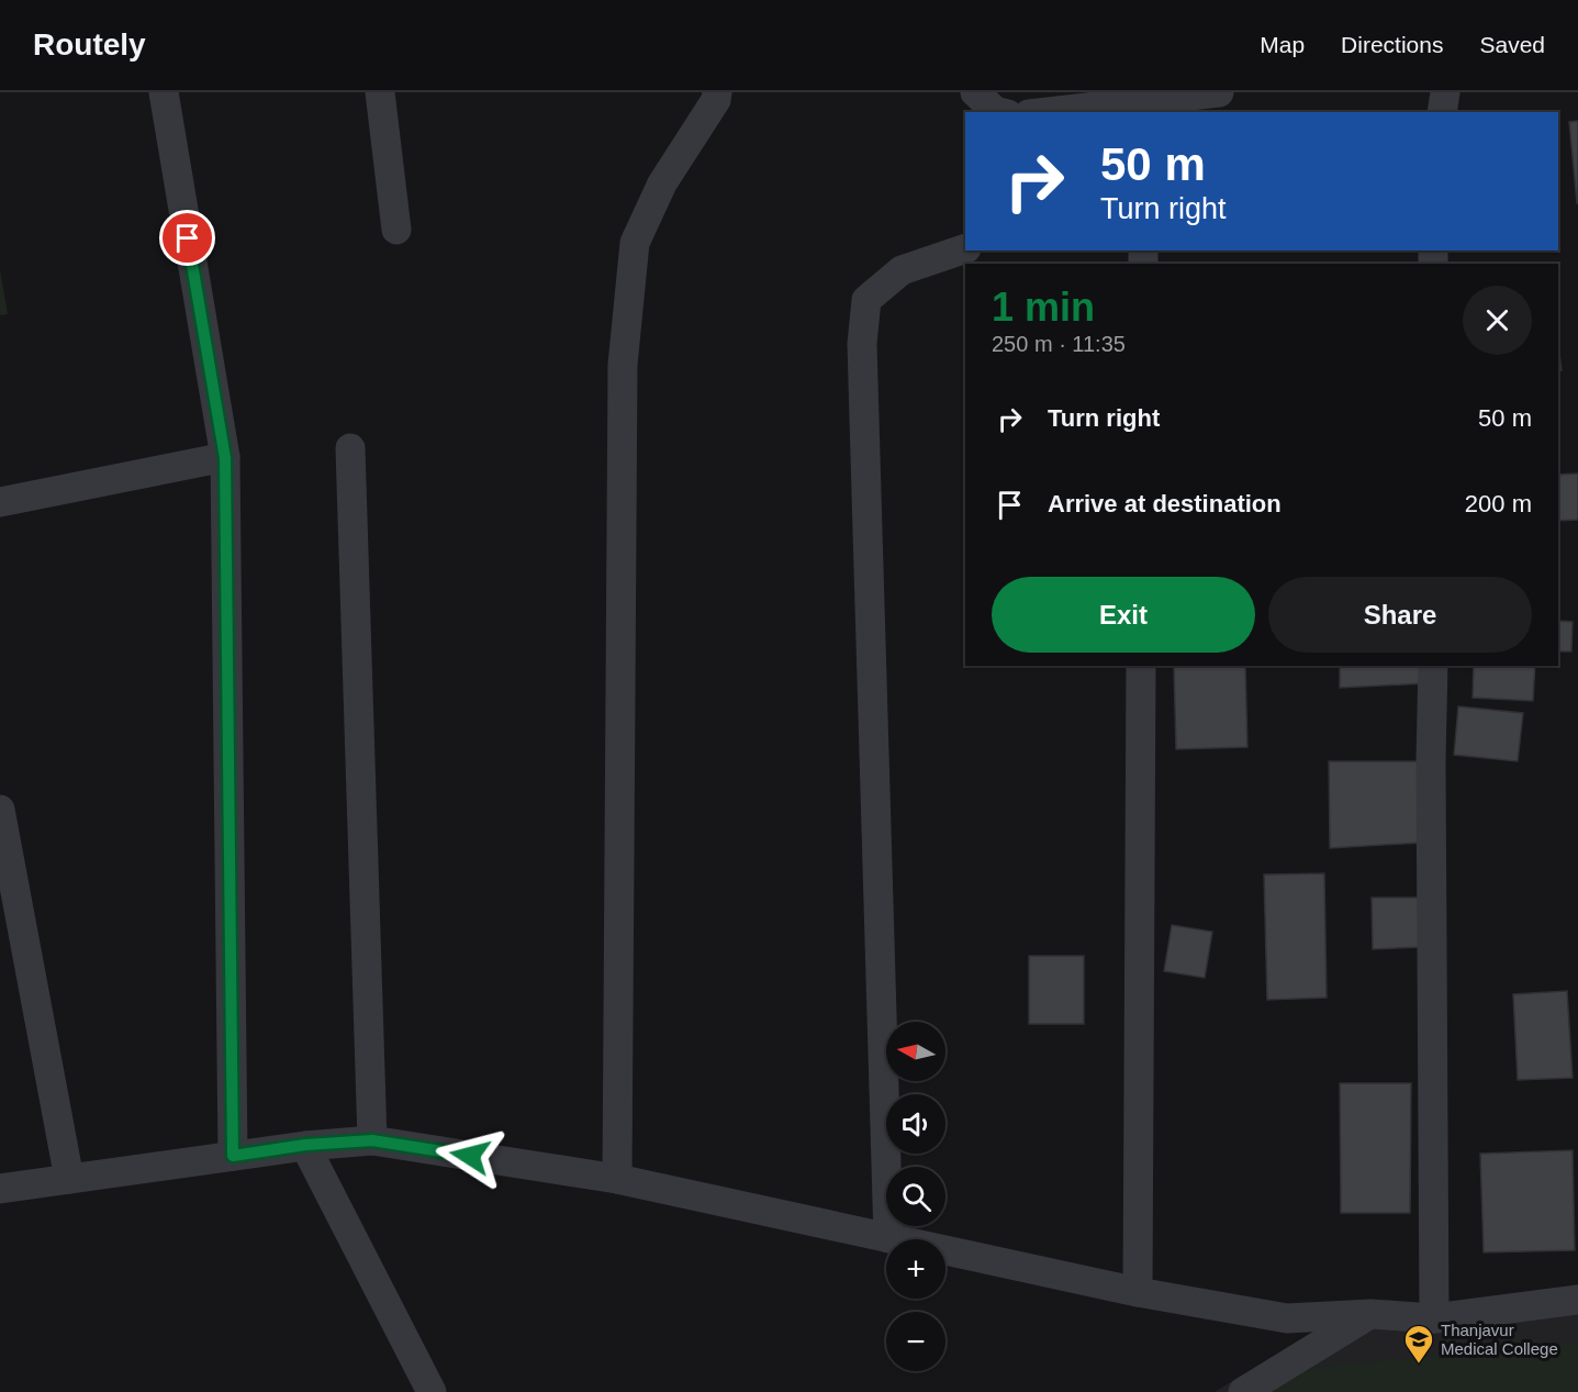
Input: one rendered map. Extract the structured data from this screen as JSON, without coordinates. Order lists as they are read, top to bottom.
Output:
{
  "places": {
    "school or university": ["Thanjavur Medical College"]
  },
  "north": "left",
  "page": {
    "header": "Routely",
    "nav": ["Map", "Directions", "Saved"],
    "turn": ["50 m", "Turn right"],
    "heading": ["1 min", "250 m · 11:35"],
    "list": [
      {
        "name": "Turn right",
        "value": "50 m"
      },
      {
        "name": "Arrive at destination",
        "value": "200 m"
      }
    ],
    "buttons": ["Exit", "Share"],
    "map_buttons": ["+", "−"]
  }
}
